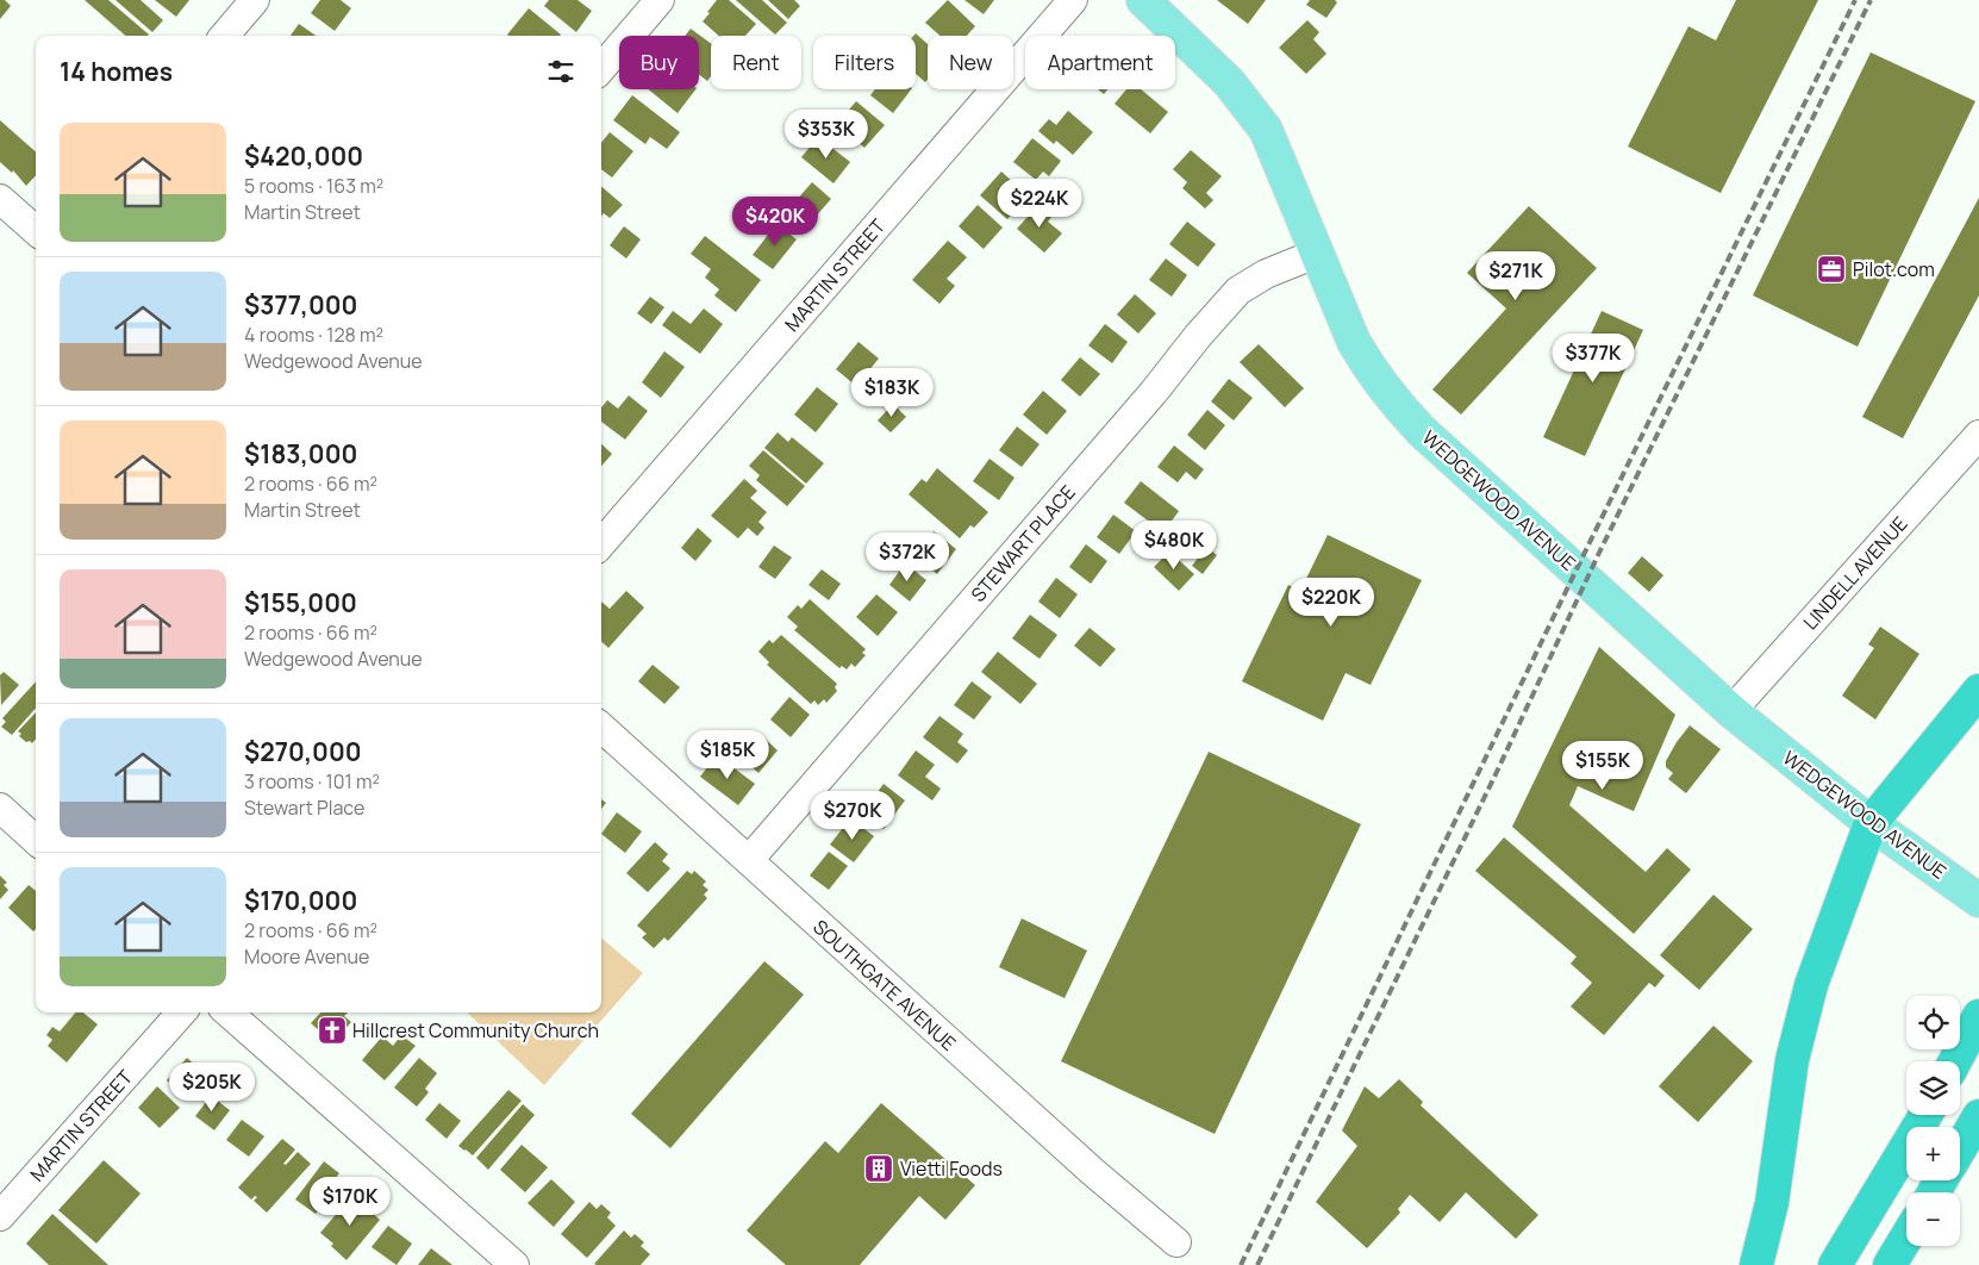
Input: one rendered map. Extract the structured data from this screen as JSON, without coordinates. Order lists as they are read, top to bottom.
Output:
{
  "streets": {
    "main road": ["WEDGEWOOD AVENUE"],
    "street": [
      "MARTIN STREET",
      "STEWART PLACE",
      "LINDELL AVENUE",
      "SOUTHGATE AVENUE"
    ]
  },
  "crossings": [
    ["WEDGEWOOD AVENUE", "STEWART PLACE"],
    ["WEDGEWOOD AVENUE", "LINDELL AVENUE"],
    ["STEWART PLACE", "SOUTHGATE AVENUE"]
  ],
  "places": {
    "office": ["Pilot.com"],
    "church": ["Hillcrest Community Church"],
    "building": ["Vietti Foods"]
  },
  "page": {
    "chip": [
      "Buy",
      "Rent",
      "Filters",
      "New",
      "Apartment"
    ],
    "heading": "14 homes",
    "list": [
      {
        "name": "$420,000",
        "note": "5 rooms · 163 m² · Martin Street"
      },
      {
        "name": "$377,000",
        "note": "4 rooms · 128 m² · Wedgewood Avenue"
      },
      {
        "name": "$183,000",
        "note": "2 rooms · 66 m² · Martin Street"
      },
      {
        "name": "$155,000",
        "note": "2 rooms · 66 m² · Wedgewood Avenue"
      },
      {
        "name": "$270,000",
        "note": "3 rooms · 101 m² · Stewart Place"
      },
      {
        "name": "$170,000",
        "note": "2 rooms · 66 m² · Moore Avenue"
      }
    ],
    "price": [
      "$353K",
      "$224K",
      "$420K",
      "$271K",
      "$377K",
      "$183K",
      "$480K",
      "$372K",
      "$220K",
      "$185K",
      "$155K",
      "$270K",
      "$205K",
      "$170K"
    ],
    "map_buttons": ["+", "−"]
  }
}
